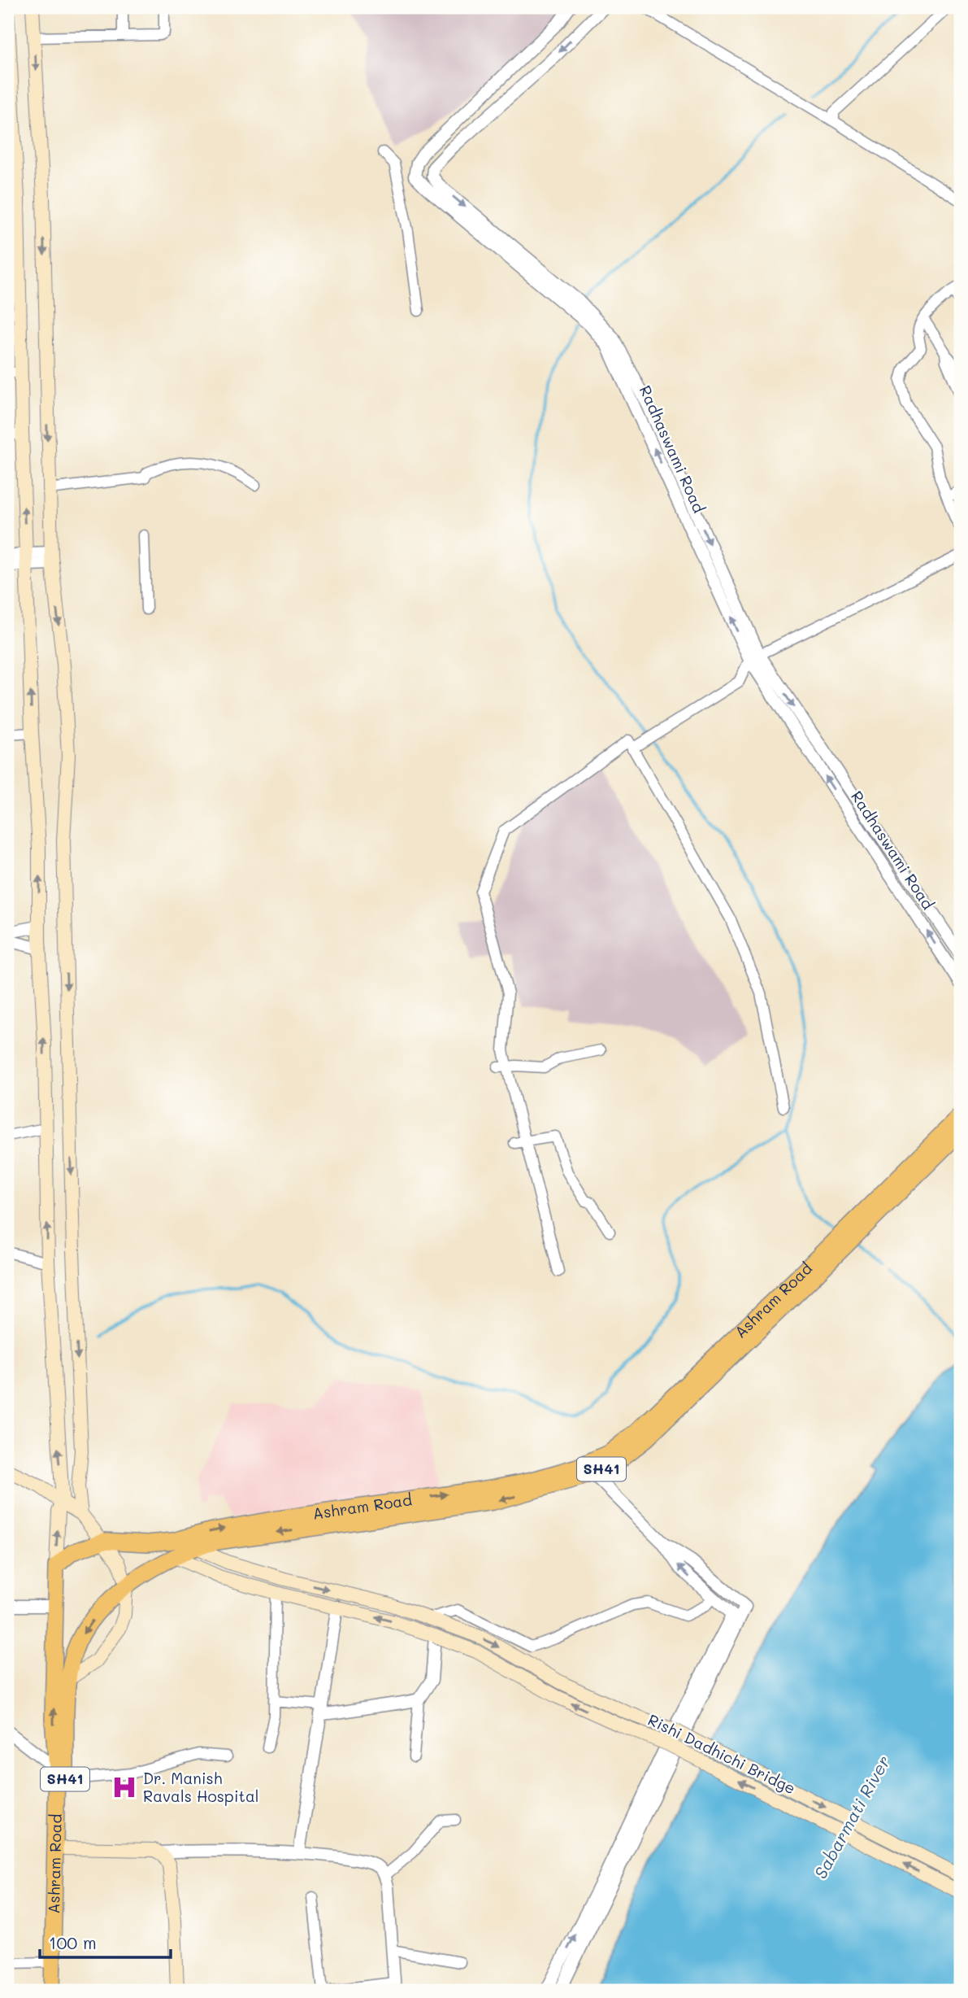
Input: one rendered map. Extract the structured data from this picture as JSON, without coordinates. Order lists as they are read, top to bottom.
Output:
{
  "streets": {
    "main road": ["Ashram Road", "SH41", "Rishi Dadhichi Bridge"],
    "street": ["Radhaswami Road"]
  },
  "crossings": [
    ["Ashram Road", "Rishi Dadhichi Bridge"]
  ],
  "water": ["Sabarmati River"],
  "places": {
    "hospital": ["Dr. Manish Ravals Hospital"]
  },
  "scale_bar": "100 m"
}
